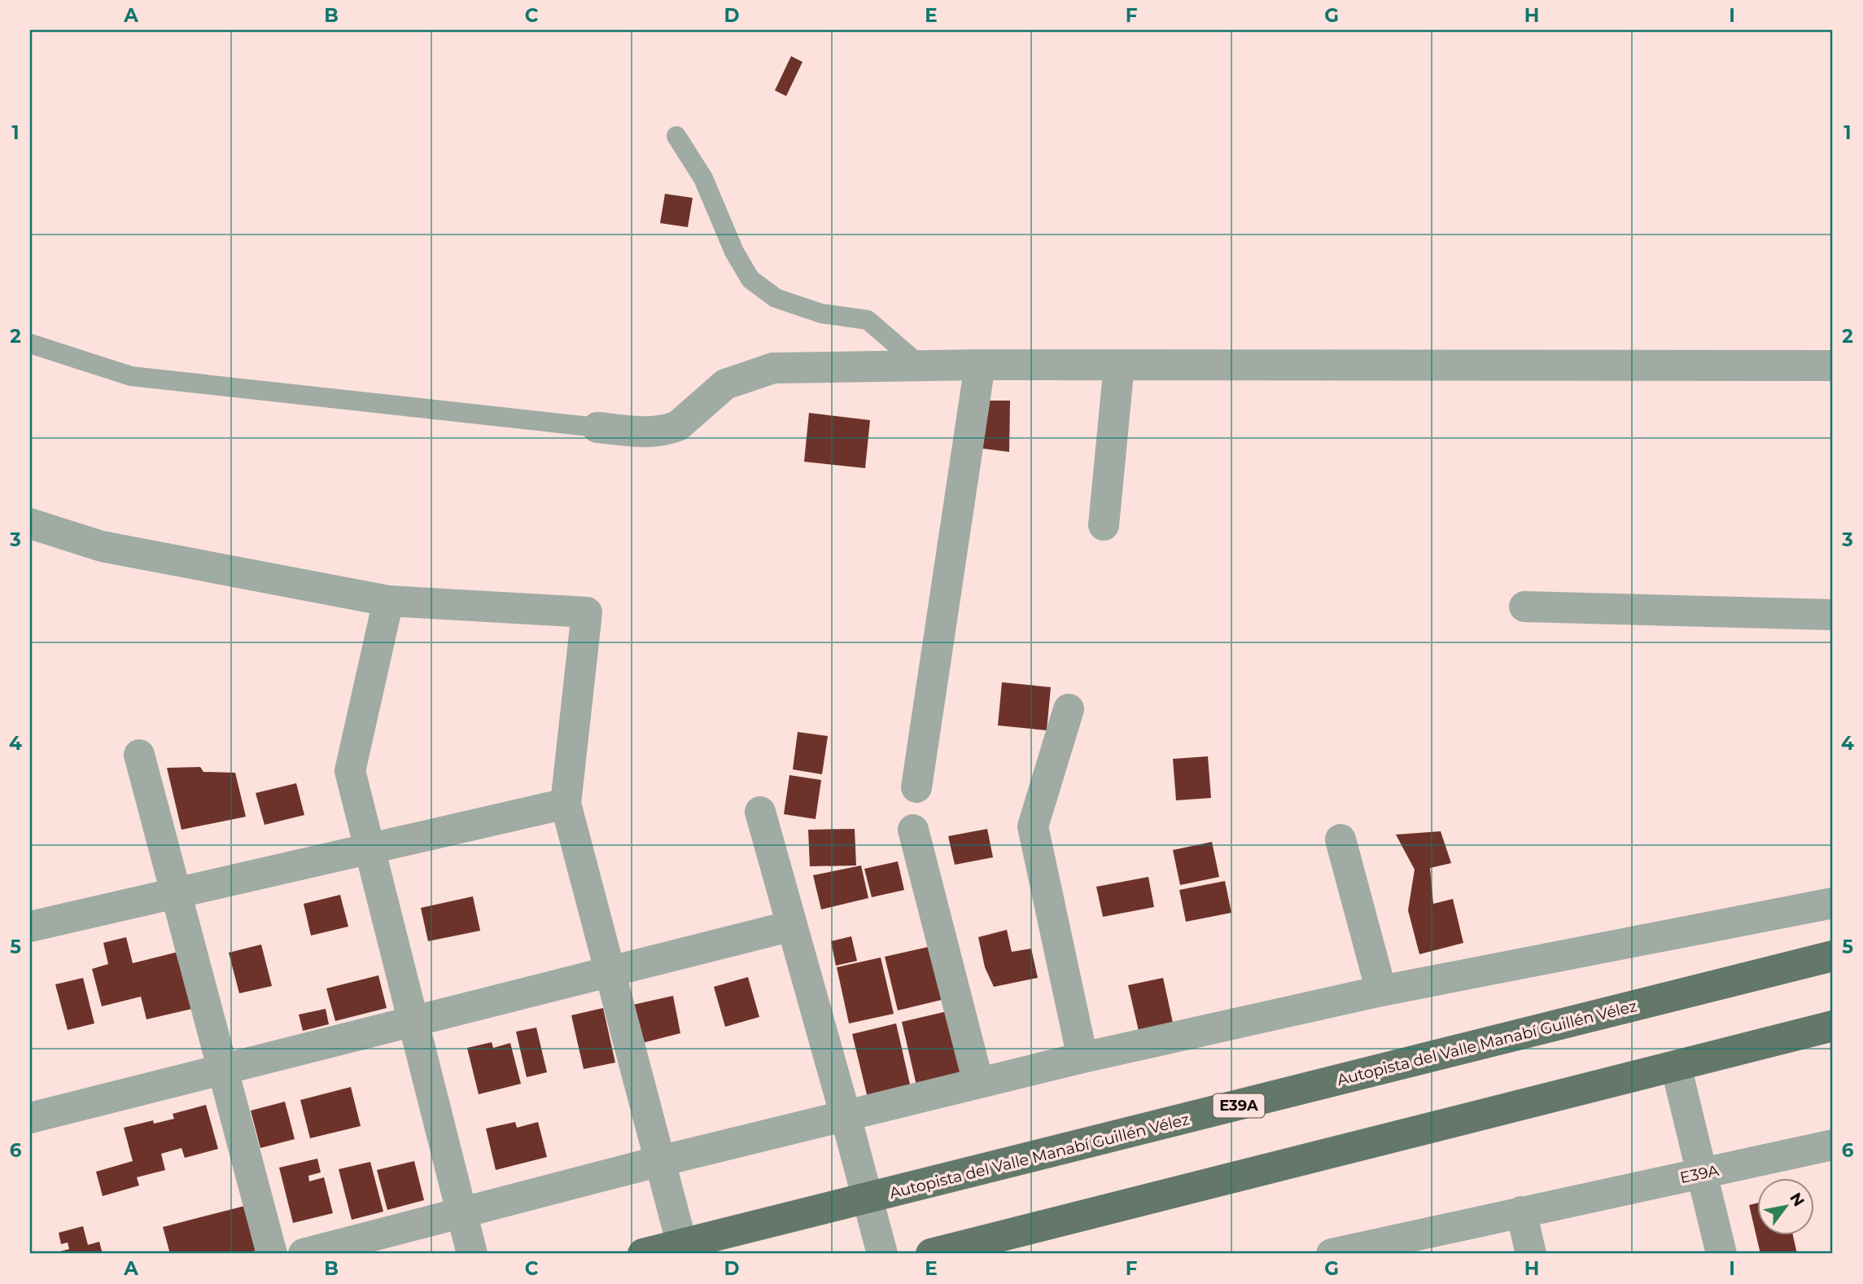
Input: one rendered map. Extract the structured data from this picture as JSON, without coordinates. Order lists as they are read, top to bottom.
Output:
{
  "streets": {
    "main road": ["Autopista del Valle Manabí Guillén Vélez", "E39A"]
  },
  "north": "top right",
  "grid": {
    "columns": [
      "A",
      "B",
      "C",
      "D",
      "E",
      "F",
      "G",
      "H",
      "I"
    ],
    "rows": [
      "1",
      "2",
      "3",
      "4",
      "5",
      "6"
    ]
  }
}
